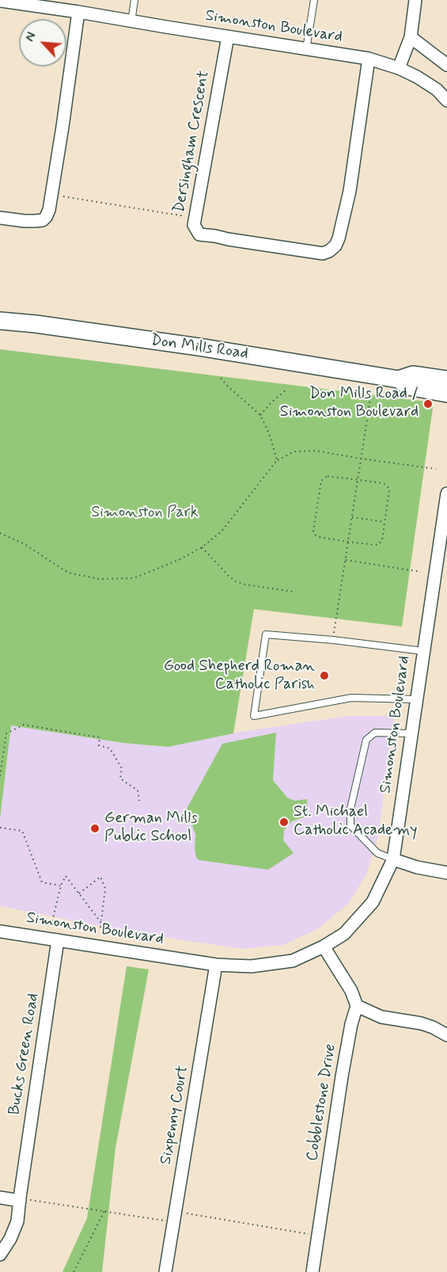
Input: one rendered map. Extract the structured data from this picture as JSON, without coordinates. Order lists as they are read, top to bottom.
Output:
{
  "streets": {
    "main road": ["Don Mills Road"],
    "street": [
      "Simonston Boulevard",
      "Dersingham Crescent",
      "Bucks Green Road",
      "Cobblestone Drive",
      "Sixpenny Court"
    ]
  },
  "crossings": [
    ["Simonston Boulevard", "Dersingham Crescent"],
    ["Simonston Boulevard", "Bucks Green Road"],
    ["Simonston Boulevard", "Sixpenny Court"]
  ],
  "parks": ["Simonston Park"],
  "places": [
    "Don Mills Road / Simonston Boulevard",
    "Good Shepherd Roman Catholic Parish",
    "St. Michael Catholic Academy",
    "German Mills Public School"
  ],
  "north": "top left"
}
